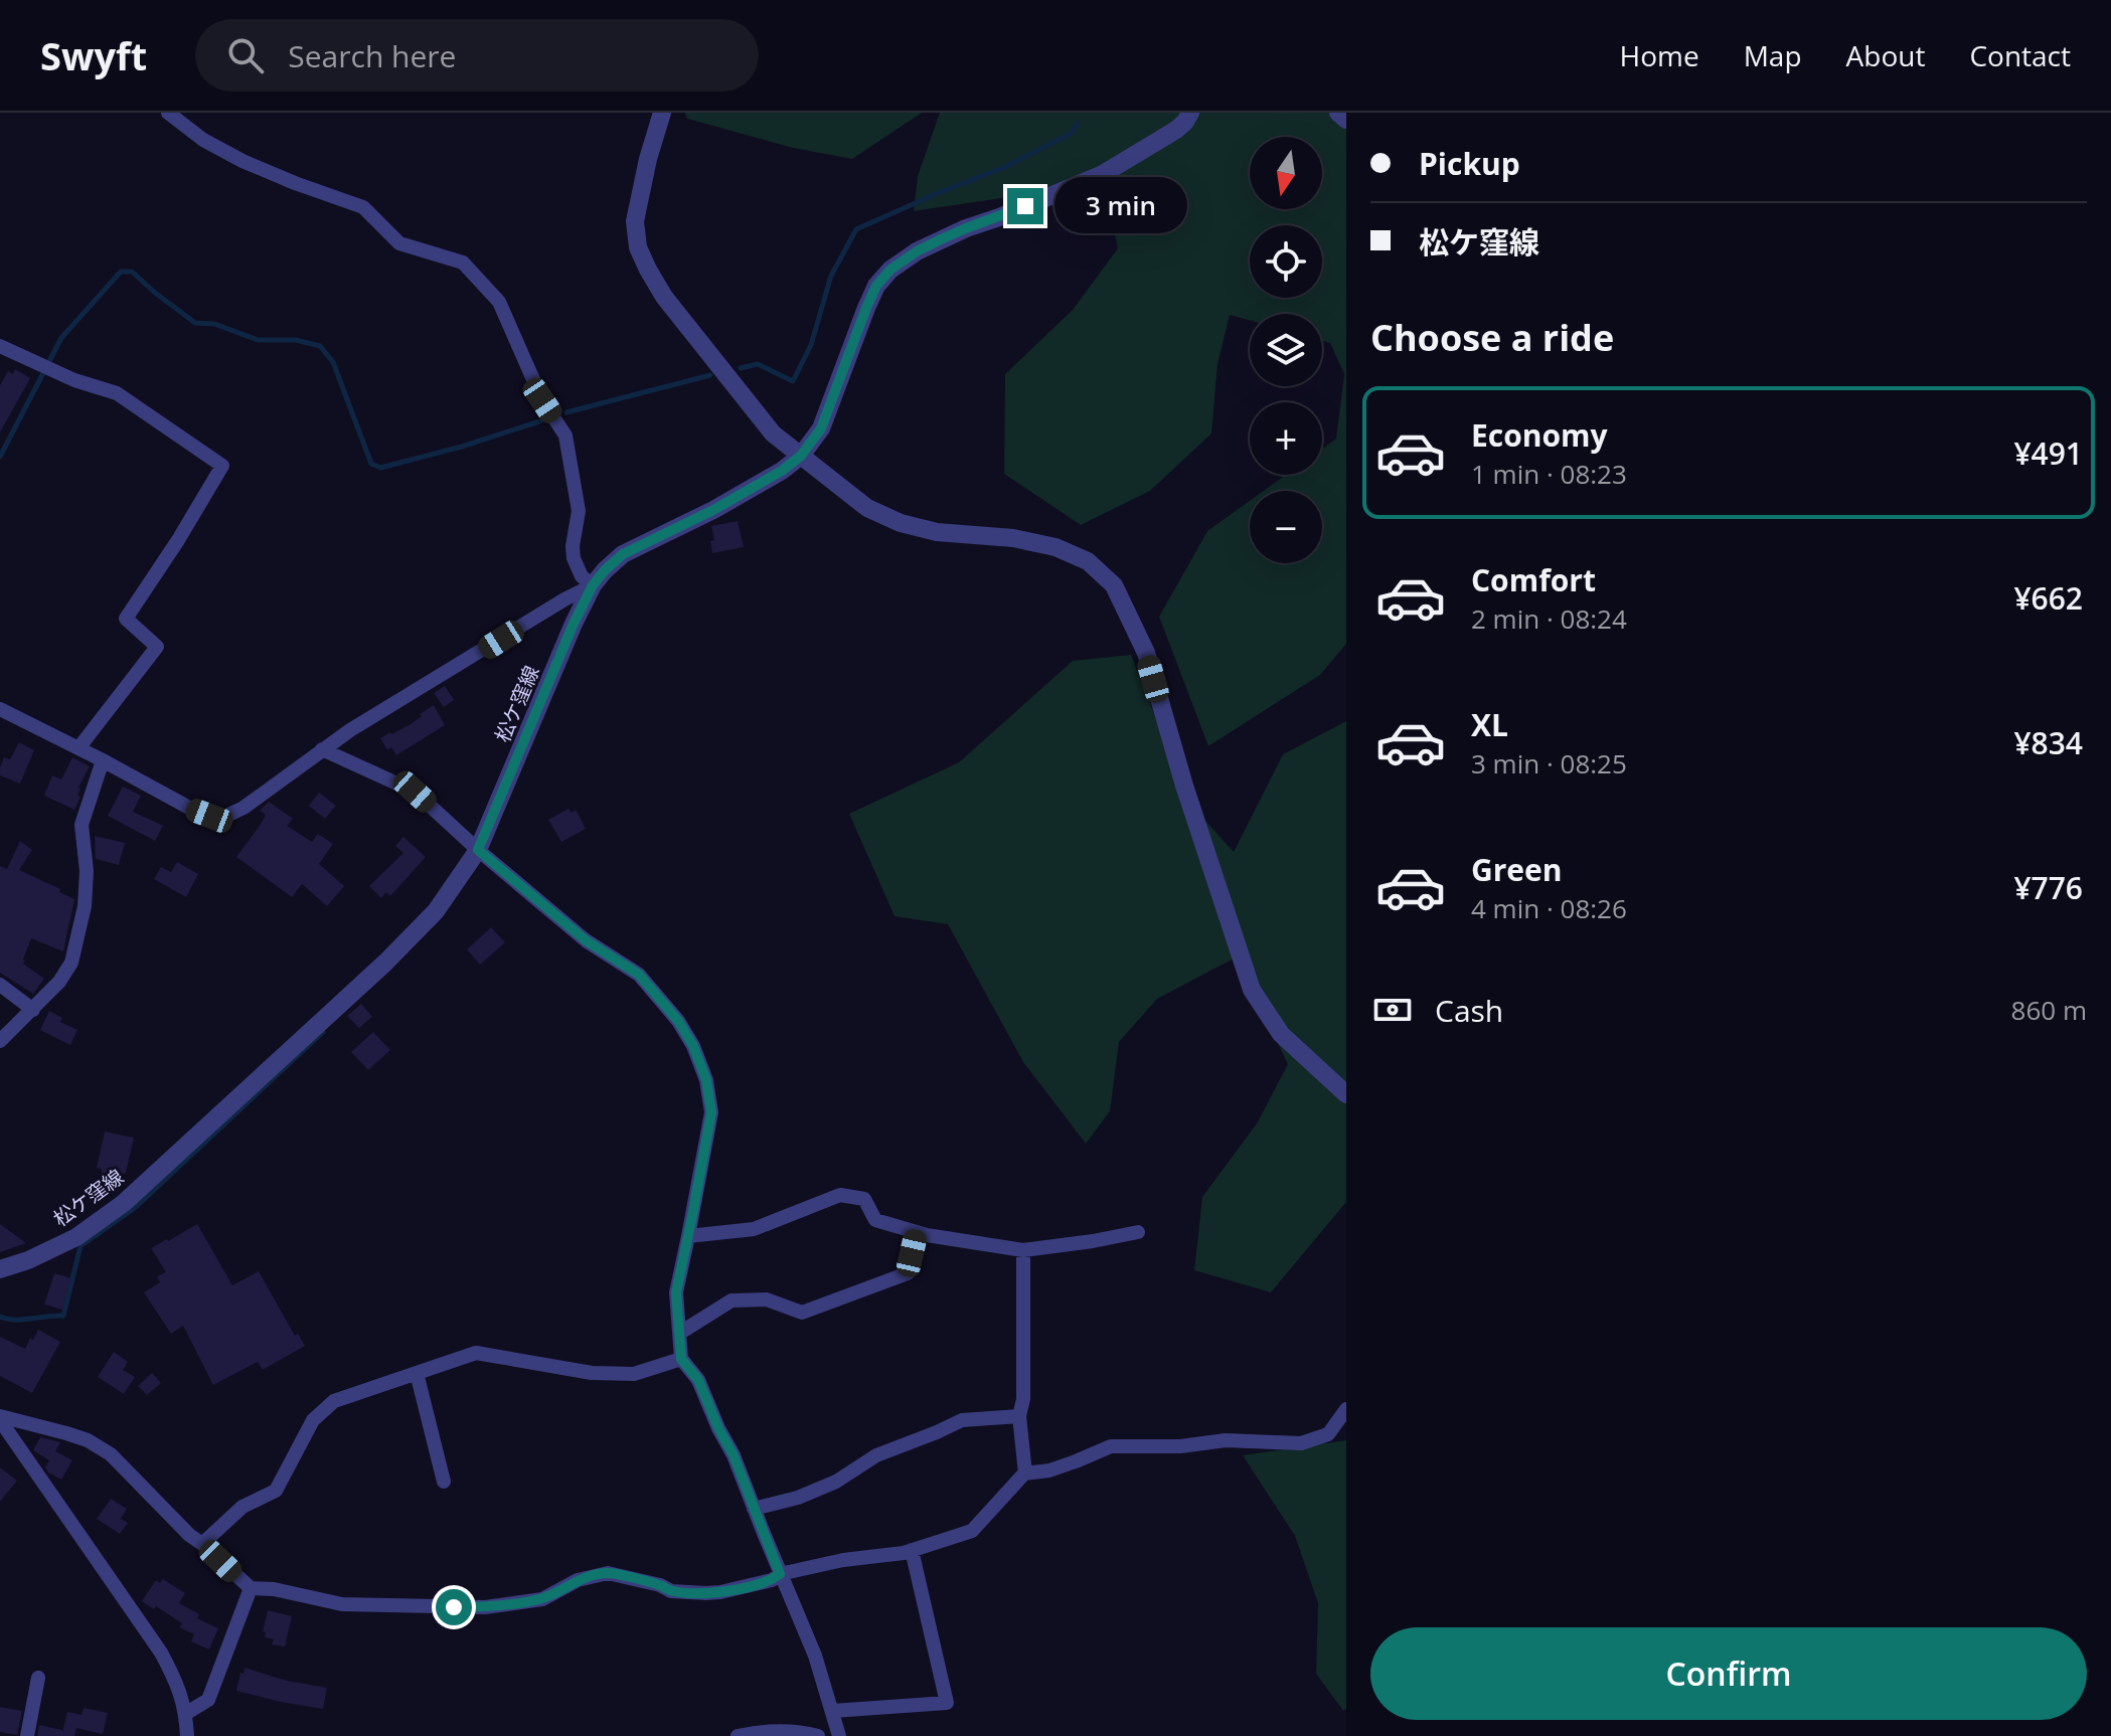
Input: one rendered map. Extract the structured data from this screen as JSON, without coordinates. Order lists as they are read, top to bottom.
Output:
{
  "streets": {
    "street": ["松ケ窪線"]
  },
  "north": "bottom",
  "page": {
    "header": "Swyft",
    "search": "Search here",
    "nav": [
      "Home",
      "Map",
      "About",
      "Contact"
    ],
    "banner": ["Pickup", "松ケ窪線"],
    "map_buttons": ["+", "−"],
    "bubble": "3 min",
    "heading": "Choose a ride",
    "list": [
      {
        "name": "Economy",
        "note": "1 min · 08:23",
        "value": "¥491"
      },
      {
        "name": "Comfort",
        "note": "2 min · 08:24",
        "value": "¥662"
      },
      {
        "name": "XL",
        "note": "3 min · 08:25",
        "value": "¥834"
      },
      {
        "name": "Green",
        "note": "4 min · 08:26",
        "value": "¥776"
      }
    ],
    "pay": ["Cash", "860 m"],
    "buttons": "Confirm"
  }
}
